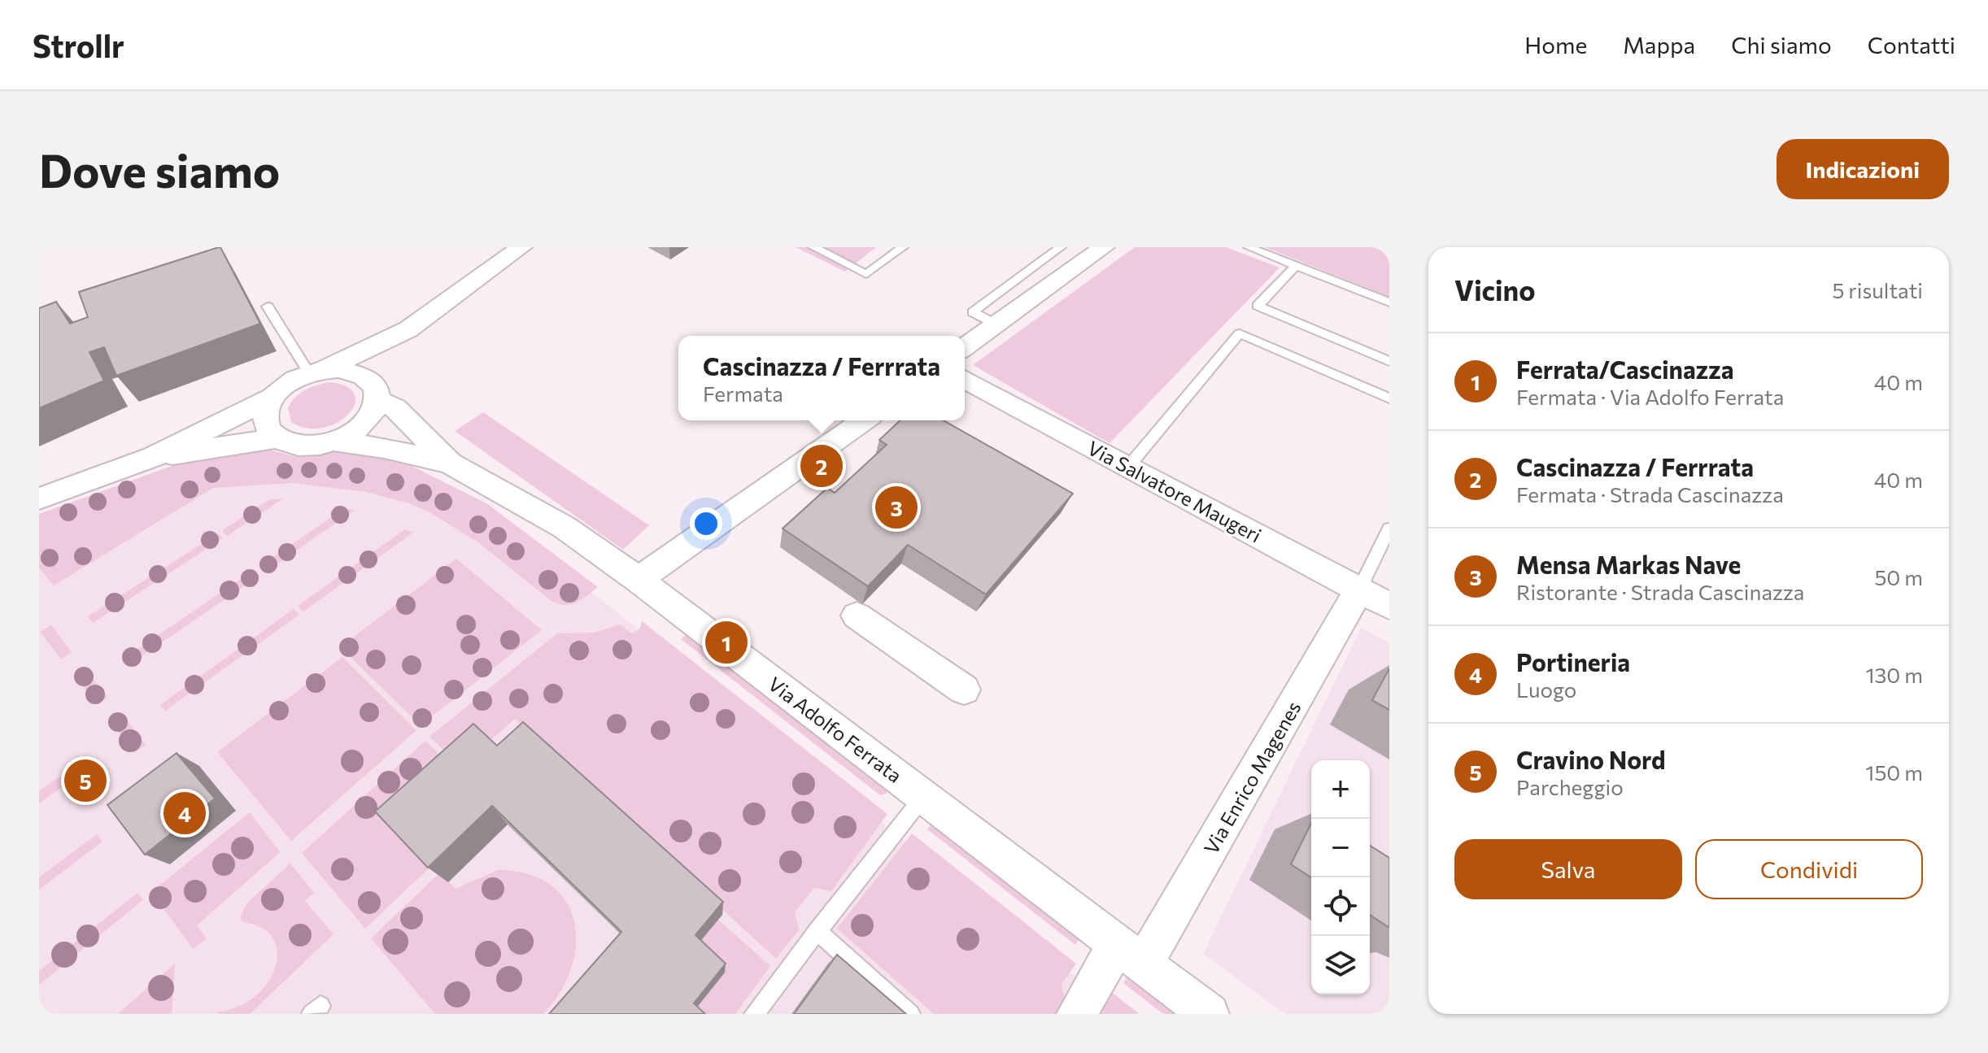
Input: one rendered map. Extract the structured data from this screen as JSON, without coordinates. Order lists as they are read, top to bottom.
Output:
{
  "streets": {
    "street": ["Via Salvatore Maugeri", "Via Adolfo Ferrata", "Via Enrico Magenes"]
  },
  "crossings": [
    ["Via Salvatore Maugeri", "Via Enrico Magenes"],
    ["Via Adolfo Ferrata", "Via Enrico Magenes"]
  ],
  "page": {
    "header": "Strollr",
    "nav": [
      "Home",
      "Mappa",
      "Chi siamo",
      "Contatti"
    ],
    "buttons": [
      "Indicazioni",
      ["Salva", "Condividi"]
    ],
    "title": "Dove siamo",
    "heading": ["Vicino", "5 risultati"],
    "list": [
      {
        "mark": "1",
        "name": "Ferrata/Cascinazza",
        "note": "Fermata · Via Adolfo Ferrata",
        "value": "40 m"
      },
      {
        "mark": "2",
        "name": "Cascinazza / Ferrrata",
        "note": "Fermata · Strada Cascinazza",
        "value": "40 m"
      },
      {
        "mark": "3",
        "name": "Mensa Markas Nave",
        "note": "Ristorante · Strada Cascinazza",
        "value": "50 m"
      },
      {
        "mark": "4",
        "name": "Portineria",
        "note": "Luogo",
        "value": "130 m"
      },
      {
        "mark": "5",
        "name": "Cravino Nord",
        "note": "Parcheggio",
        "value": "150 m"
      }
    ],
    "popup": ["Cascinazza / Ferrrata", "Fermata"],
    "pins": [
      "2",
      "3",
      "1",
      "5",
      "4"
    ],
    "map_buttons": ["+", "−"]
  }
}
